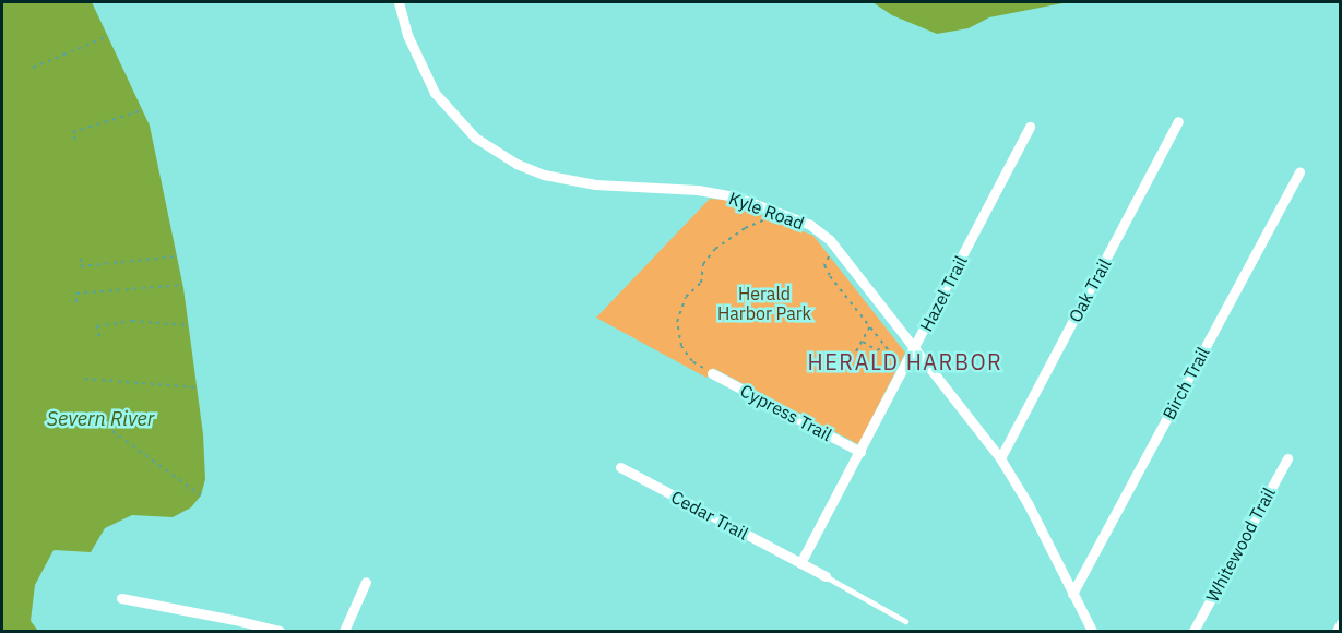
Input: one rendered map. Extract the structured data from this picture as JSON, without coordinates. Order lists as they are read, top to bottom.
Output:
{
  "streets": {
    "street": [
      "Kyle Road",
      "Oak Trail",
      "Hazel Trail",
      "Birch Trail",
      "Cypress Trail",
      "Cedar Trail",
      "Whitewood Trail"
    ]
  },
  "crossings": [
    ["Kyle Road", "Oak Trail"],
    ["Kyle Road", "Hazel Trail"],
    ["Kyle Road", "Birch Trail"],
    ["Hazel Trail", "Cypress Trail"],
    ["Hazel Trail", "Cedar Trail"]
  ],
  "districts": ["HERALD HARBOR"],
  "water": ["Severn River"],
  "parks": ["Herald Harbor Park"]
}
